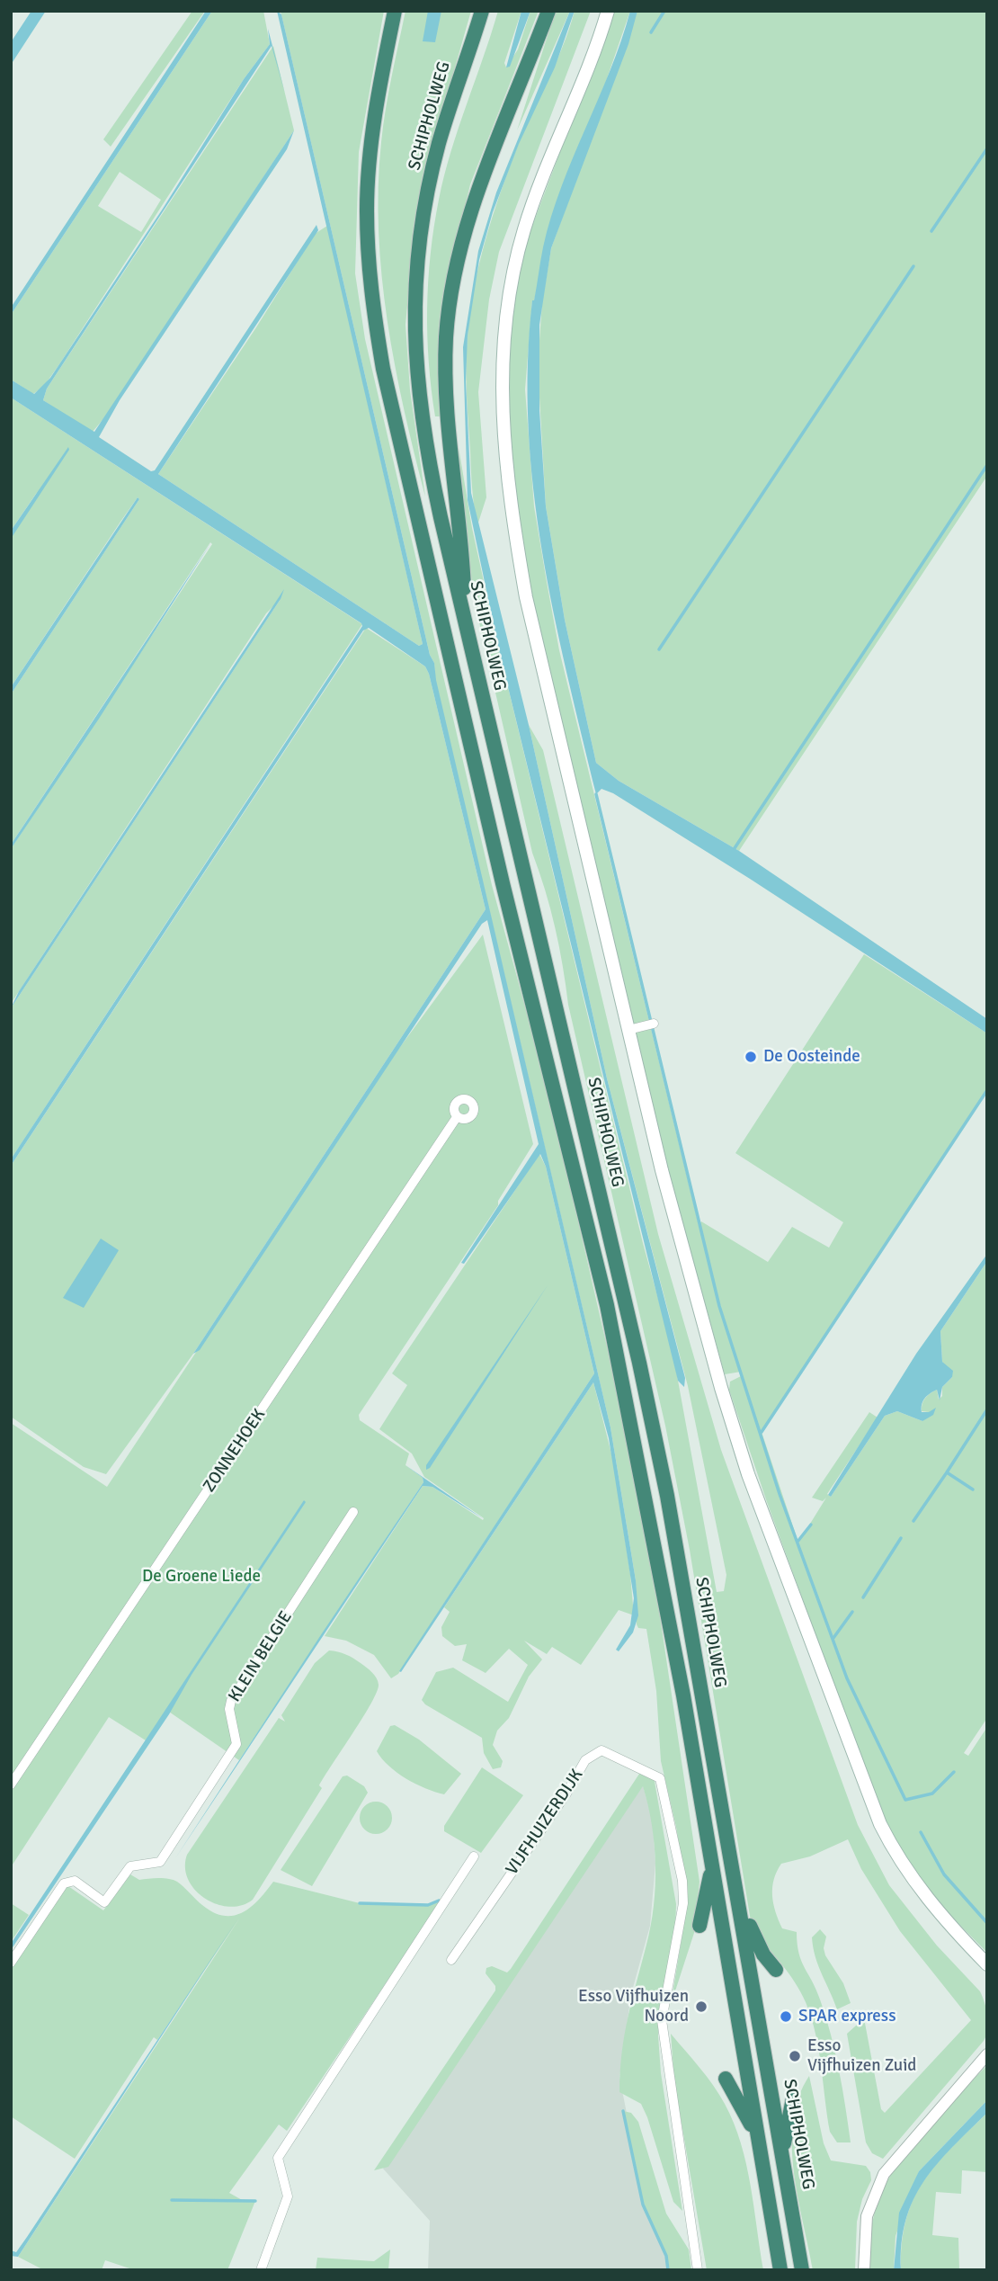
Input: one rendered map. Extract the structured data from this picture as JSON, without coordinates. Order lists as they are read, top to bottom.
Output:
{
  "streets": {
    "highway": ["SCHIPHOLWEG"],
    "street": ["ZONNEHOEK", "KLEIN BELGIE", "VIJFHUIZERDIJK"]
  },
  "parks": ["De Groene Liede"],
  "places": [
    "De Oosteinde",
    "Esso Vijfhuizen Noord",
    "SPAR express",
    "Esso Vijfhuizen Zuid"
  ]
}
